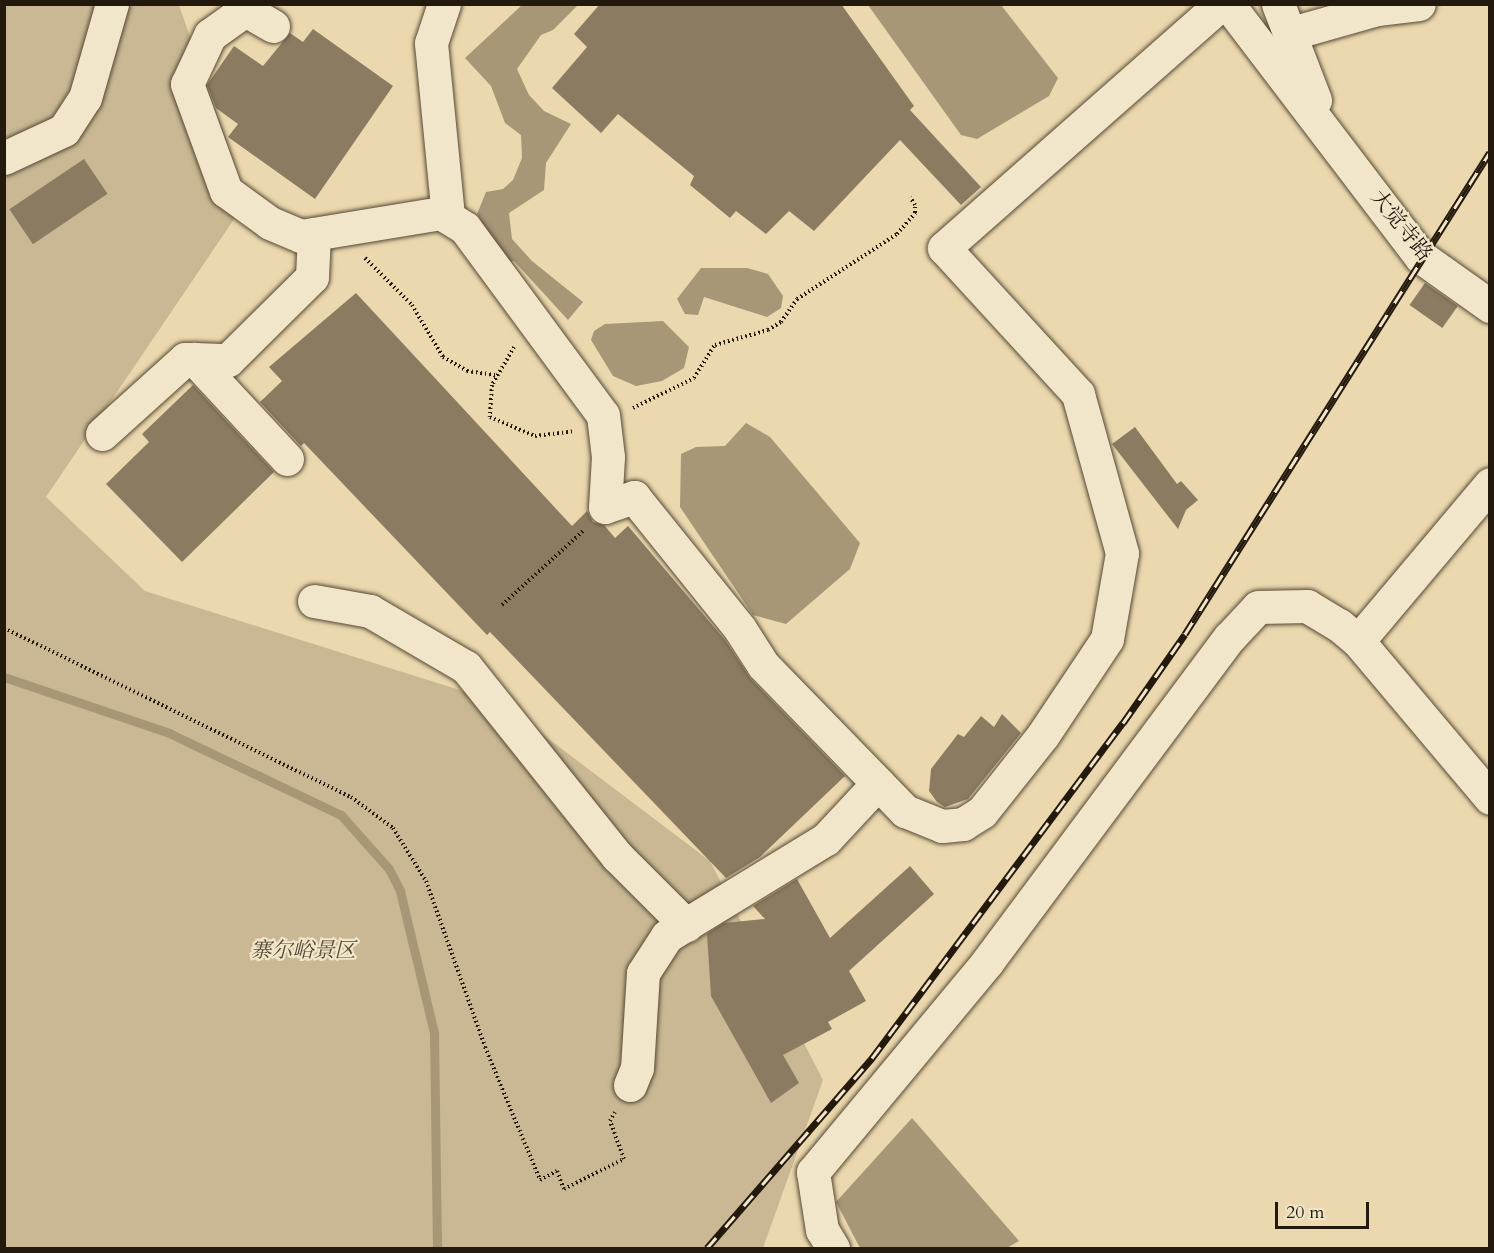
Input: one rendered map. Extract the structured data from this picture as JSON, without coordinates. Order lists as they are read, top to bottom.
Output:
{
  "streets": {
    "street": ["大觉寺路"]
  },
  "parks": ["寨尔峪景区"],
  "scale_bar": "20 m"
}
